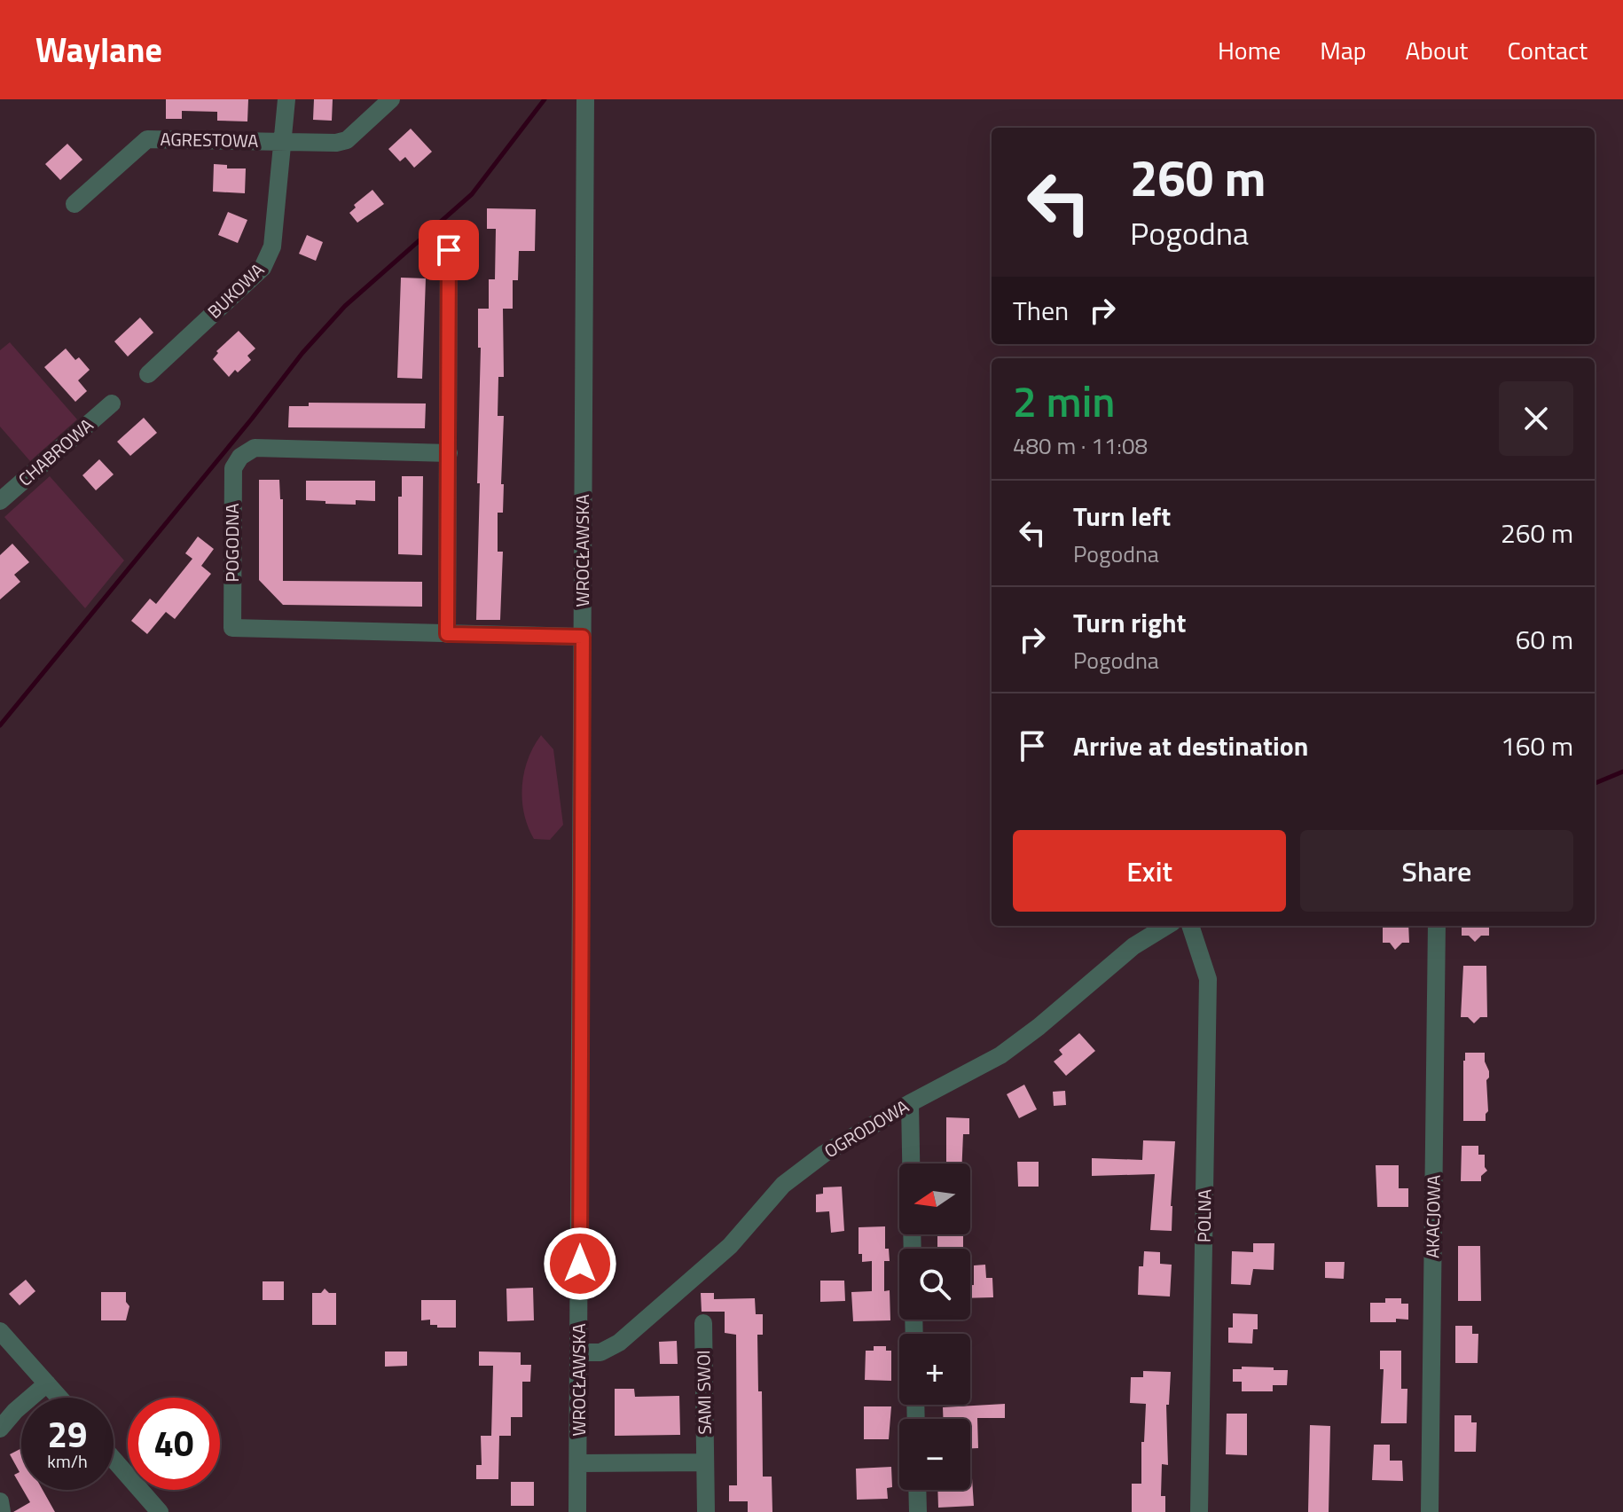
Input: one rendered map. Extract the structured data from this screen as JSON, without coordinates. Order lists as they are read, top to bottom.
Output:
{
  "streets": {
    "street": [
      "AGRESTOWA",
      "BUKOWA",
      "CHABROWA",
      "POGODNA",
      "WROCŁAWSKA",
      "OGRODOWA",
      "POLNA",
      "AKACJOWA",
      "SAMI SWOI"
    ]
  },
  "crossings": [
    ["AGRESTOWA", "BUKOWA"],
    ["POGODNA", "WROCŁAWSKA"],
    ["WROCŁAWSKA", "OGRODOWA"]
  ],
  "north": "left",
  "page": {
    "header": "Waylane",
    "nav": [
      "Home",
      "Map",
      "About",
      "Contact"
    ],
    "turn": ["260 m", "Pogodna"],
    "then": "Then",
    "heading": ["2 min", "480 m · 11:08"],
    "list": [
      {
        "name": "Turn left",
        "note": "Pogodna",
        "value": "260 m"
      },
      {
        "name": "Turn right",
        "note": "Pogodna",
        "value": "60 m"
      },
      {
        "name": "Arrive at destination",
        "value": "160 m"
      }
    ],
    "buttons": ["Exit", "Share"],
    "map_buttons": ["+", "−"],
    "speed": "29 km/h",
    "limit": "40"
  }
}
